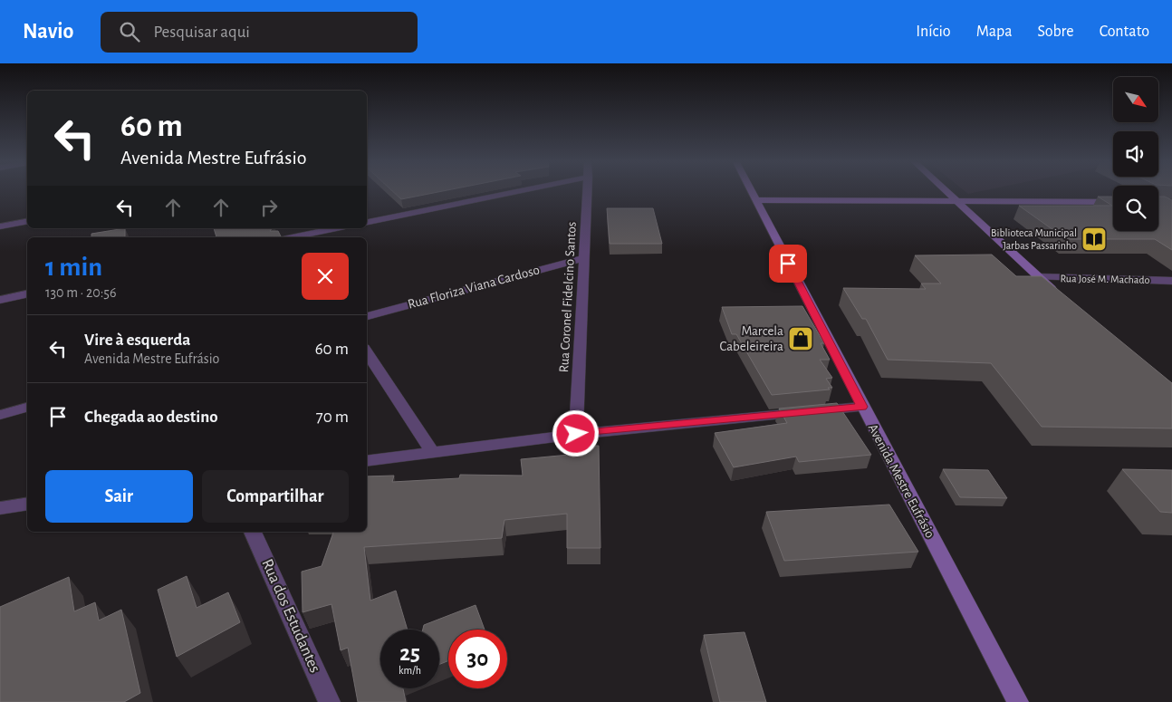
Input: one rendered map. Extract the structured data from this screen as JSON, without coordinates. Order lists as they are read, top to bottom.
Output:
{
  "streets": {
    "street": [
      "Rua José M. Machado",
      "Rua Floriza Viana Cardoso",
      "Rua Coronel Fidelcino Santos",
      "Avenida Mestre Eufrásio",
      "Rua dos Estudantes"
    ]
  },
  "crossings": [
    ["Rua Floriza Viana Cardoso", "Rua Coronel Fidelcino Santos"]
  ],
  "places": {
    "library": ["Biblioteca Municipal Jarbas Passarinho"],
    "shop": ["Marcela Cabeleireira"]
  },
  "north": "bottom right",
  "page": {
    "header": "Navio",
    "search": "Pesquisar aqui",
    "nav": [
      "Início",
      "Mapa",
      "Sobre",
      "Contato"
    ],
    "turn": ["60 m", "Avenida Mestre Eufrásio"],
    "heading": ["1 min", "130 m · 20:56"],
    "list": [
      {
        "name": "Vire à esquerda",
        "note": "Avenida Mestre Eufrásio",
        "value": "60 m"
      },
      {
        "name": "Chegada ao destino",
        "value": "70 m"
      }
    ],
    "buttons": ["Sair", "Compartilhar"],
    "speed": "25 km/h",
    "limit": "30"
  }
}
